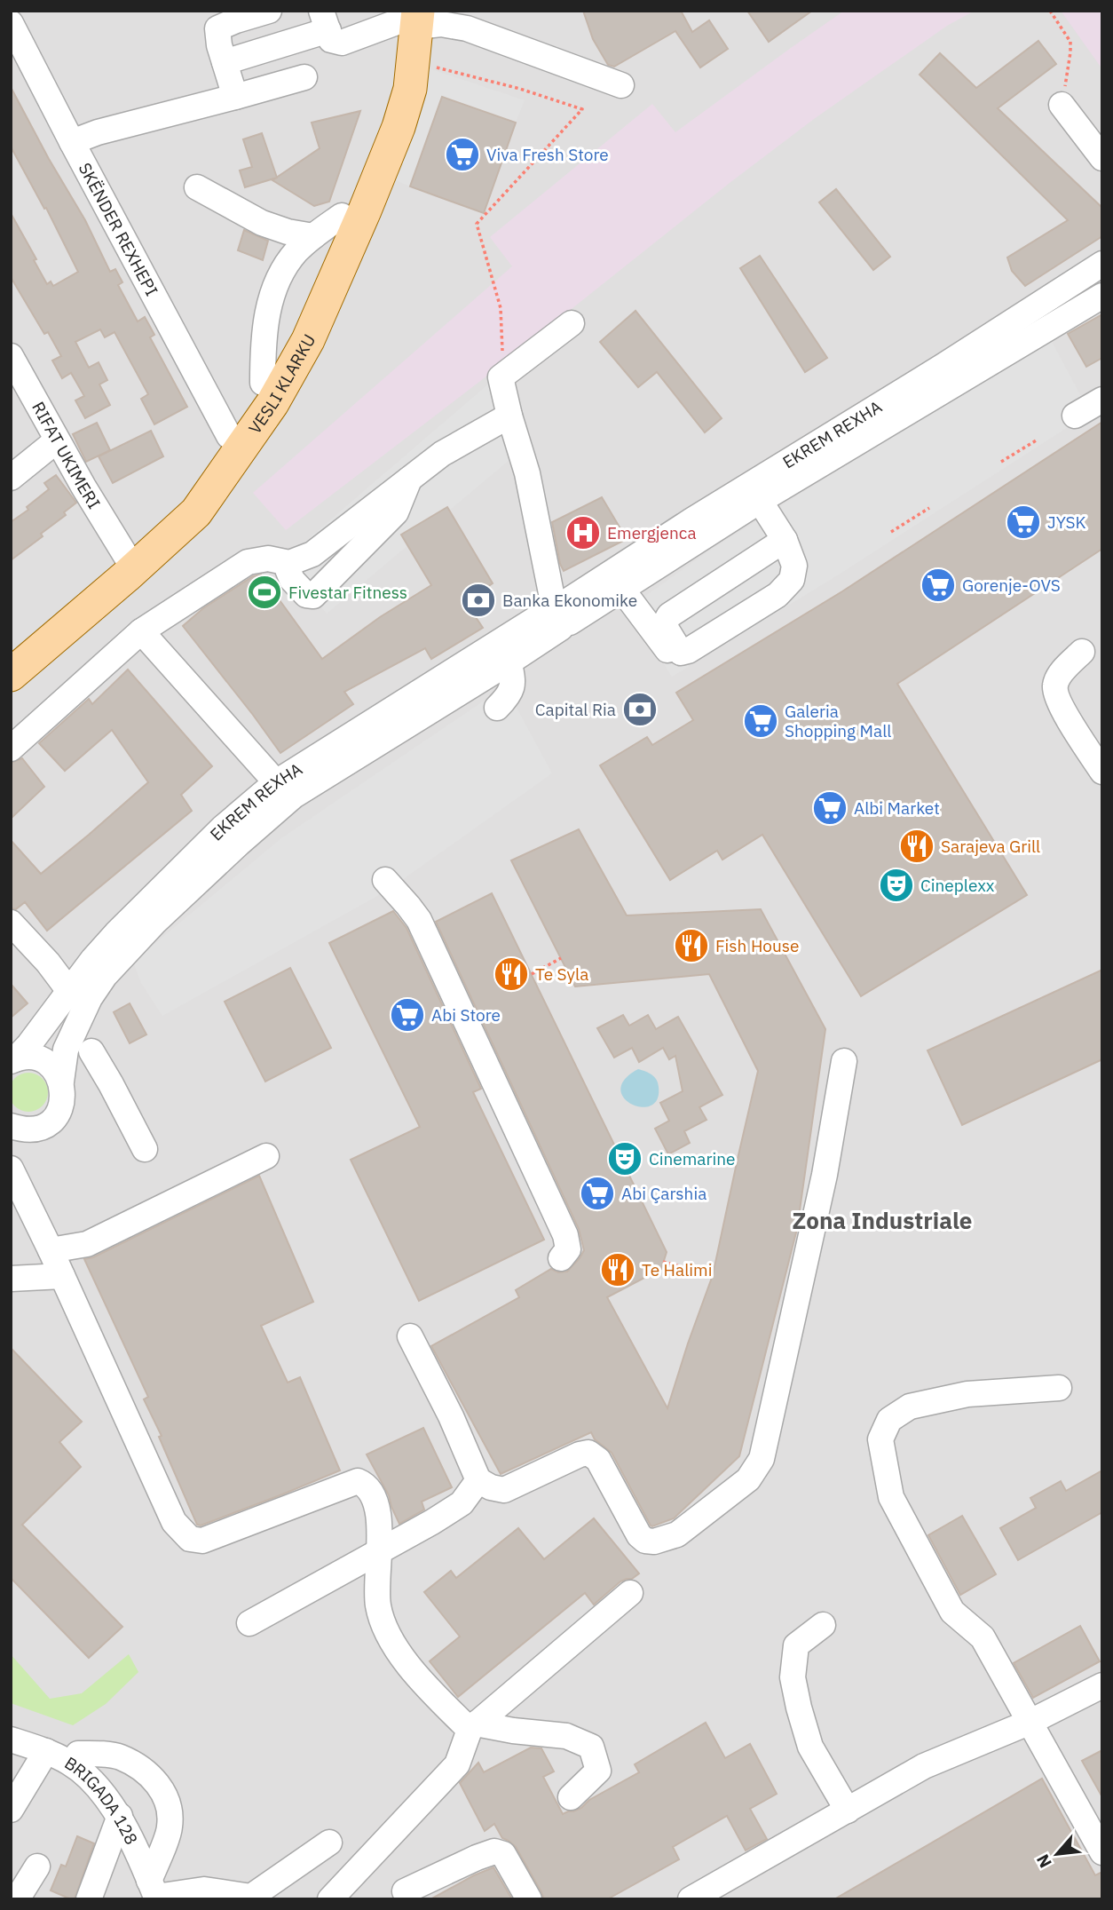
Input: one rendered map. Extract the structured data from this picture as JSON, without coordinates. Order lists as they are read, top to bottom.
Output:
{
  "streets": {
    "main road": ["VESLI KLARKU"],
    "street": [
      "SKËNDER REXHEPI",
      "EKREM REXHA",
      "RIFAT UKIMERI",
      "BRIGADA 128"
    ]
  },
  "crossings": [
    ["SKËNDER REXHEPI", "VESLI KLARKU"],
    ["VESLI KLARKU", "RIFAT UKIMERI"]
  ],
  "districts": ["Zona Industriale"],
  "places": {
    "supermarket": [
      "Viva Fresh Store",
      "JYSK",
      "Gorenje-OVS",
      "Galeria Shopping Mall",
      "Albi Market",
      "Abi Store",
      "Abi Çarshia"
    ],
    "hospital": ["Emergjenca"],
    "sports": ["Fivestar Fitness"],
    "bank": ["Banka Ekonomike", "Capital Ria"],
    "restaurant": [
      "Sarajeva Grill",
      "Fish House",
      "Te Syla",
      "Te Halimi"
    ],
    "theatre": ["Cineplexx", "Cinemarine"]
  },
  "north": "bottom left"
}
